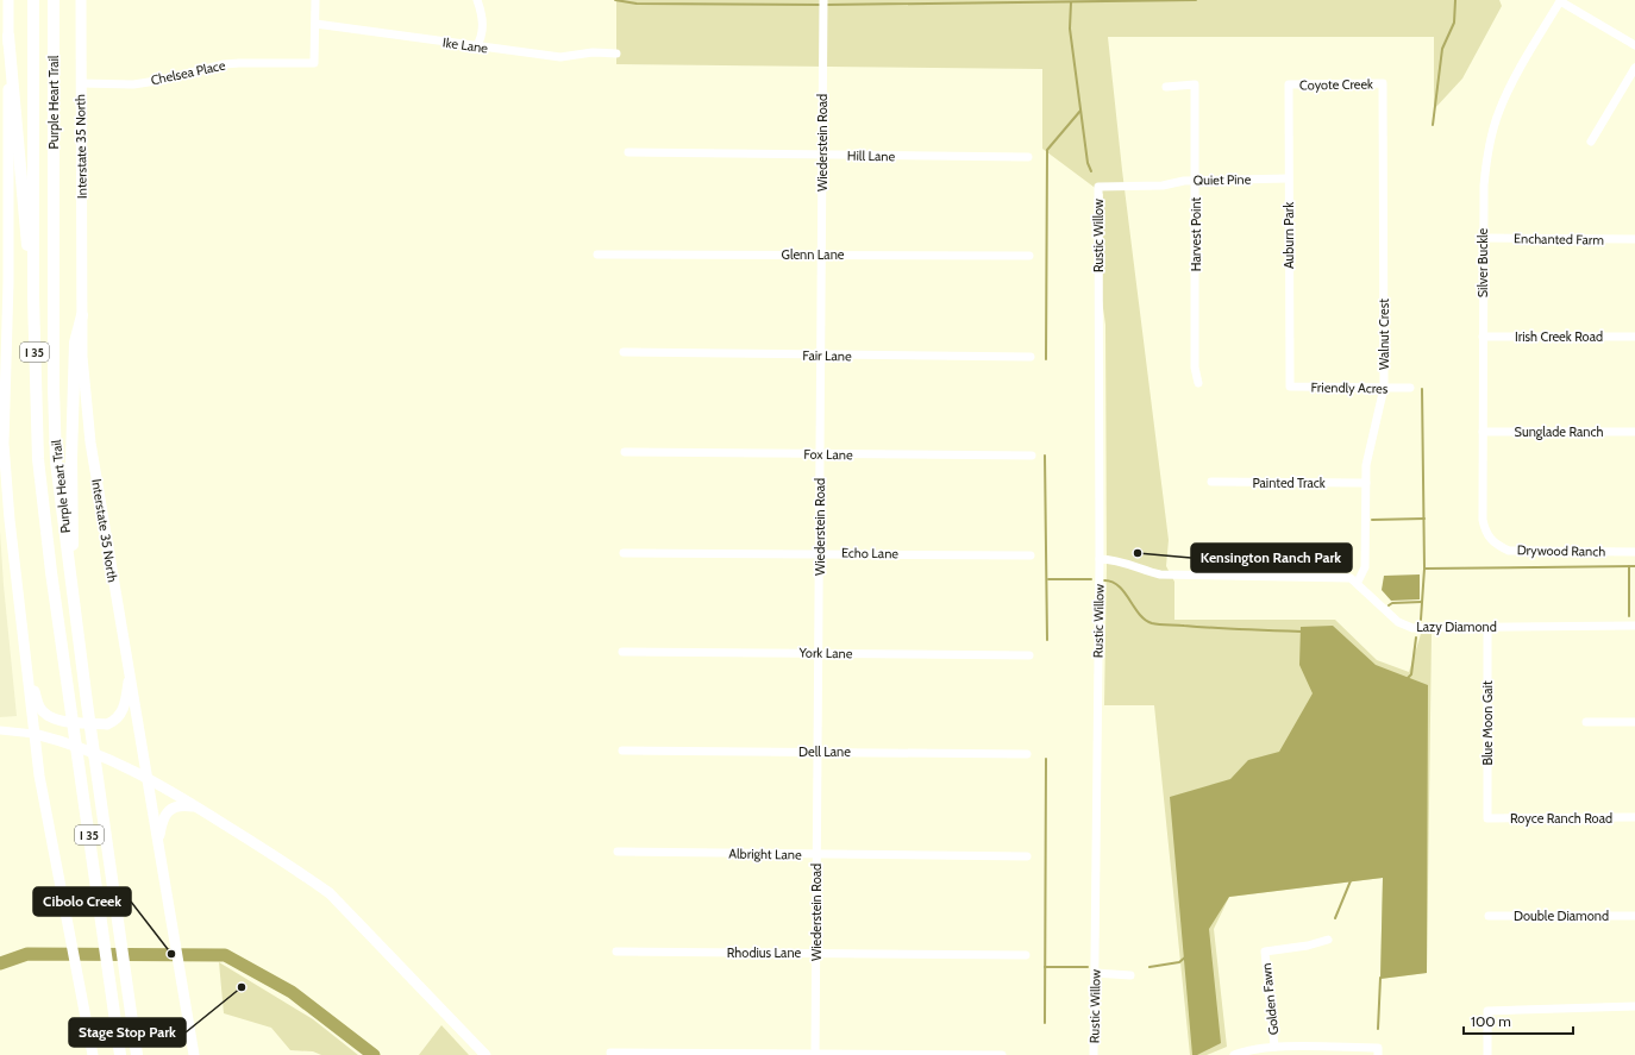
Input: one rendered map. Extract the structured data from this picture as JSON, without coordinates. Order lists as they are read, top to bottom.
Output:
{
  "streets": {
    "highway": ["Purple Heart Trail", "I 35"],
    "main road": ["Interstate 35 North"],
    "street": [
      "Ike Lane",
      "Chelsea Place",
      "Coyote Creek",
      "Wiederstein Road",
      "Hill Lane",
      "Quiet Pine",
      "Harvest Point",
      "Rustic Willow",
      "Auburn Park",
      "Enchanted Farm",
      "Glenn Lane",
      "Silver Buckle",
      "Walnut Crest",
      "Irish Creek Road",
      "Fair Lane",
      "Friendly Acres",
      "Sunglade Ranch",
      "Fox Lane",
      "Painted Track",
      "Drywood Ranch",
      "Echo Lane",
      "Lazy Diamond",
      "York Lane",
      "Blue Moon Gait",
      "Dell Lane",
      "Royce Ranch Road",
      "Albright Lane",
      "Double Diamond",
      "Rhodius Lane",
      "Golden Fawn"
    ]
  },
  "crossings": [
    ["Ike Lane", "Chelsea Place"],
    ["Chelsea Place", "Interstate 35 North"],
    ["Coyote Creek", "Auburn Park"],
    ["Coyote Creek", "Walnut Crest"],
    ["Wiederstein Road", "Hill Lane"],
    ["Wiederstein Road", "Glenn Lane"],
    ["Wiederstein Road", "Fair Lane"],
    ["Wiederstein Road", "Fox Lane"],
    ["Wiederstein Road", "Echo Lane"],
    ["Wiederstein Road", "York Lane"],
    ["Wiederstein Road", "Dell Lane"],
    ["Wiederstein Road", "Albright Lane"],
    ["Wiederstein Road", "Rhodius Lane"],
    ["Quiet Pine", "Harvest Point"],
    ["Quiet Pine", "Rustic Willow"],
    ["Quiet Pine", "Auburn Park"],
    ["Auburn Park", "Friendly Acres"],
    ["Enchanted Farm", "Silver Buckle"],
    ["Silver Buckle", "Irish Creek Road"],
    ["Silver Buckle", "Sunglade Ranch"],
    ["Silver Buckle", "Drywood Ranch"],
    ["Walnut Crest", "Friendly Acres"],
    ["Walnut Crest", "Painted Track"],
    ["Walnut Crest", "Lazy Diamond"],
    ["Lazy Diamond", "Blue Moon Gait"],
    ["Blue Moon Gait", "Royce Ranch Road"]
  ],
  "places": ["Kensington Ranch Park", "Cibolo Creek", "Stage Stop Park"],
  "scale_bar": "100 m"
}
